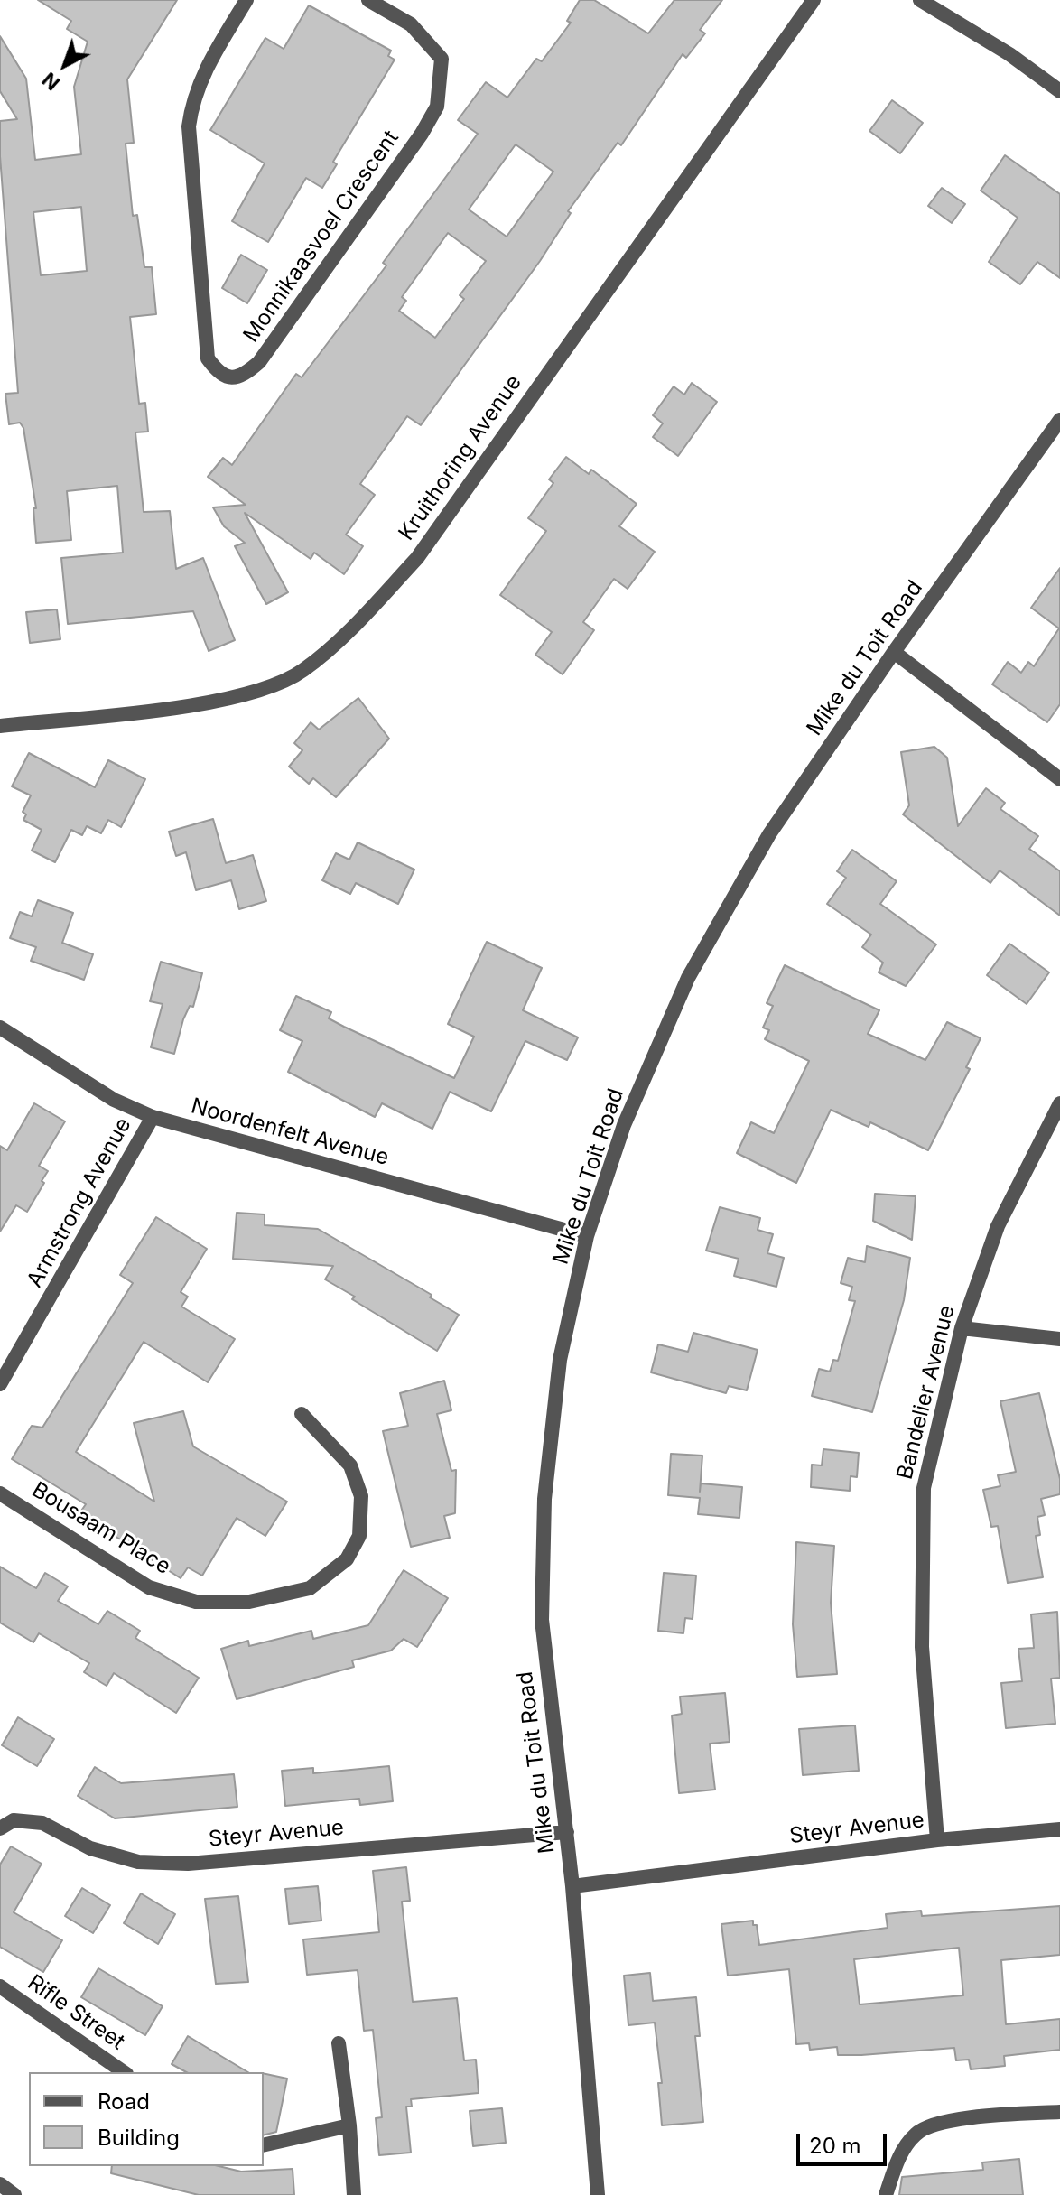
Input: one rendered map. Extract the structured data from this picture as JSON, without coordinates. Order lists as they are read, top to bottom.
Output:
{
  "streets": {
    "street": [
      "Monnikaasvoel Crescent",
      "Kruithoring Avenue",
      "Mike du Toit Road",
      "Noordenfelt Avenue",
      "Armstrong Avenue",
      "Bandelier Avenue",
      "Bousaam Place",
      "Steyr Avenue",
      "Rifle Street"
    ]
  },
  "crossings": [
    ["Mike du Toit Road", "Noordenfelt Avenue"],
    ["Mike du Toit Road", "Steyr Avenue"],
    ["Noordenfelt Avenue", "Armstrong Avenue"],
    ["Bandelier Avenue", "Steyr Avenue"]
  ],
  "legend": ["Road", "Building"],
  "scale_bar": "20 m",
  "north": "bottom left"
}
